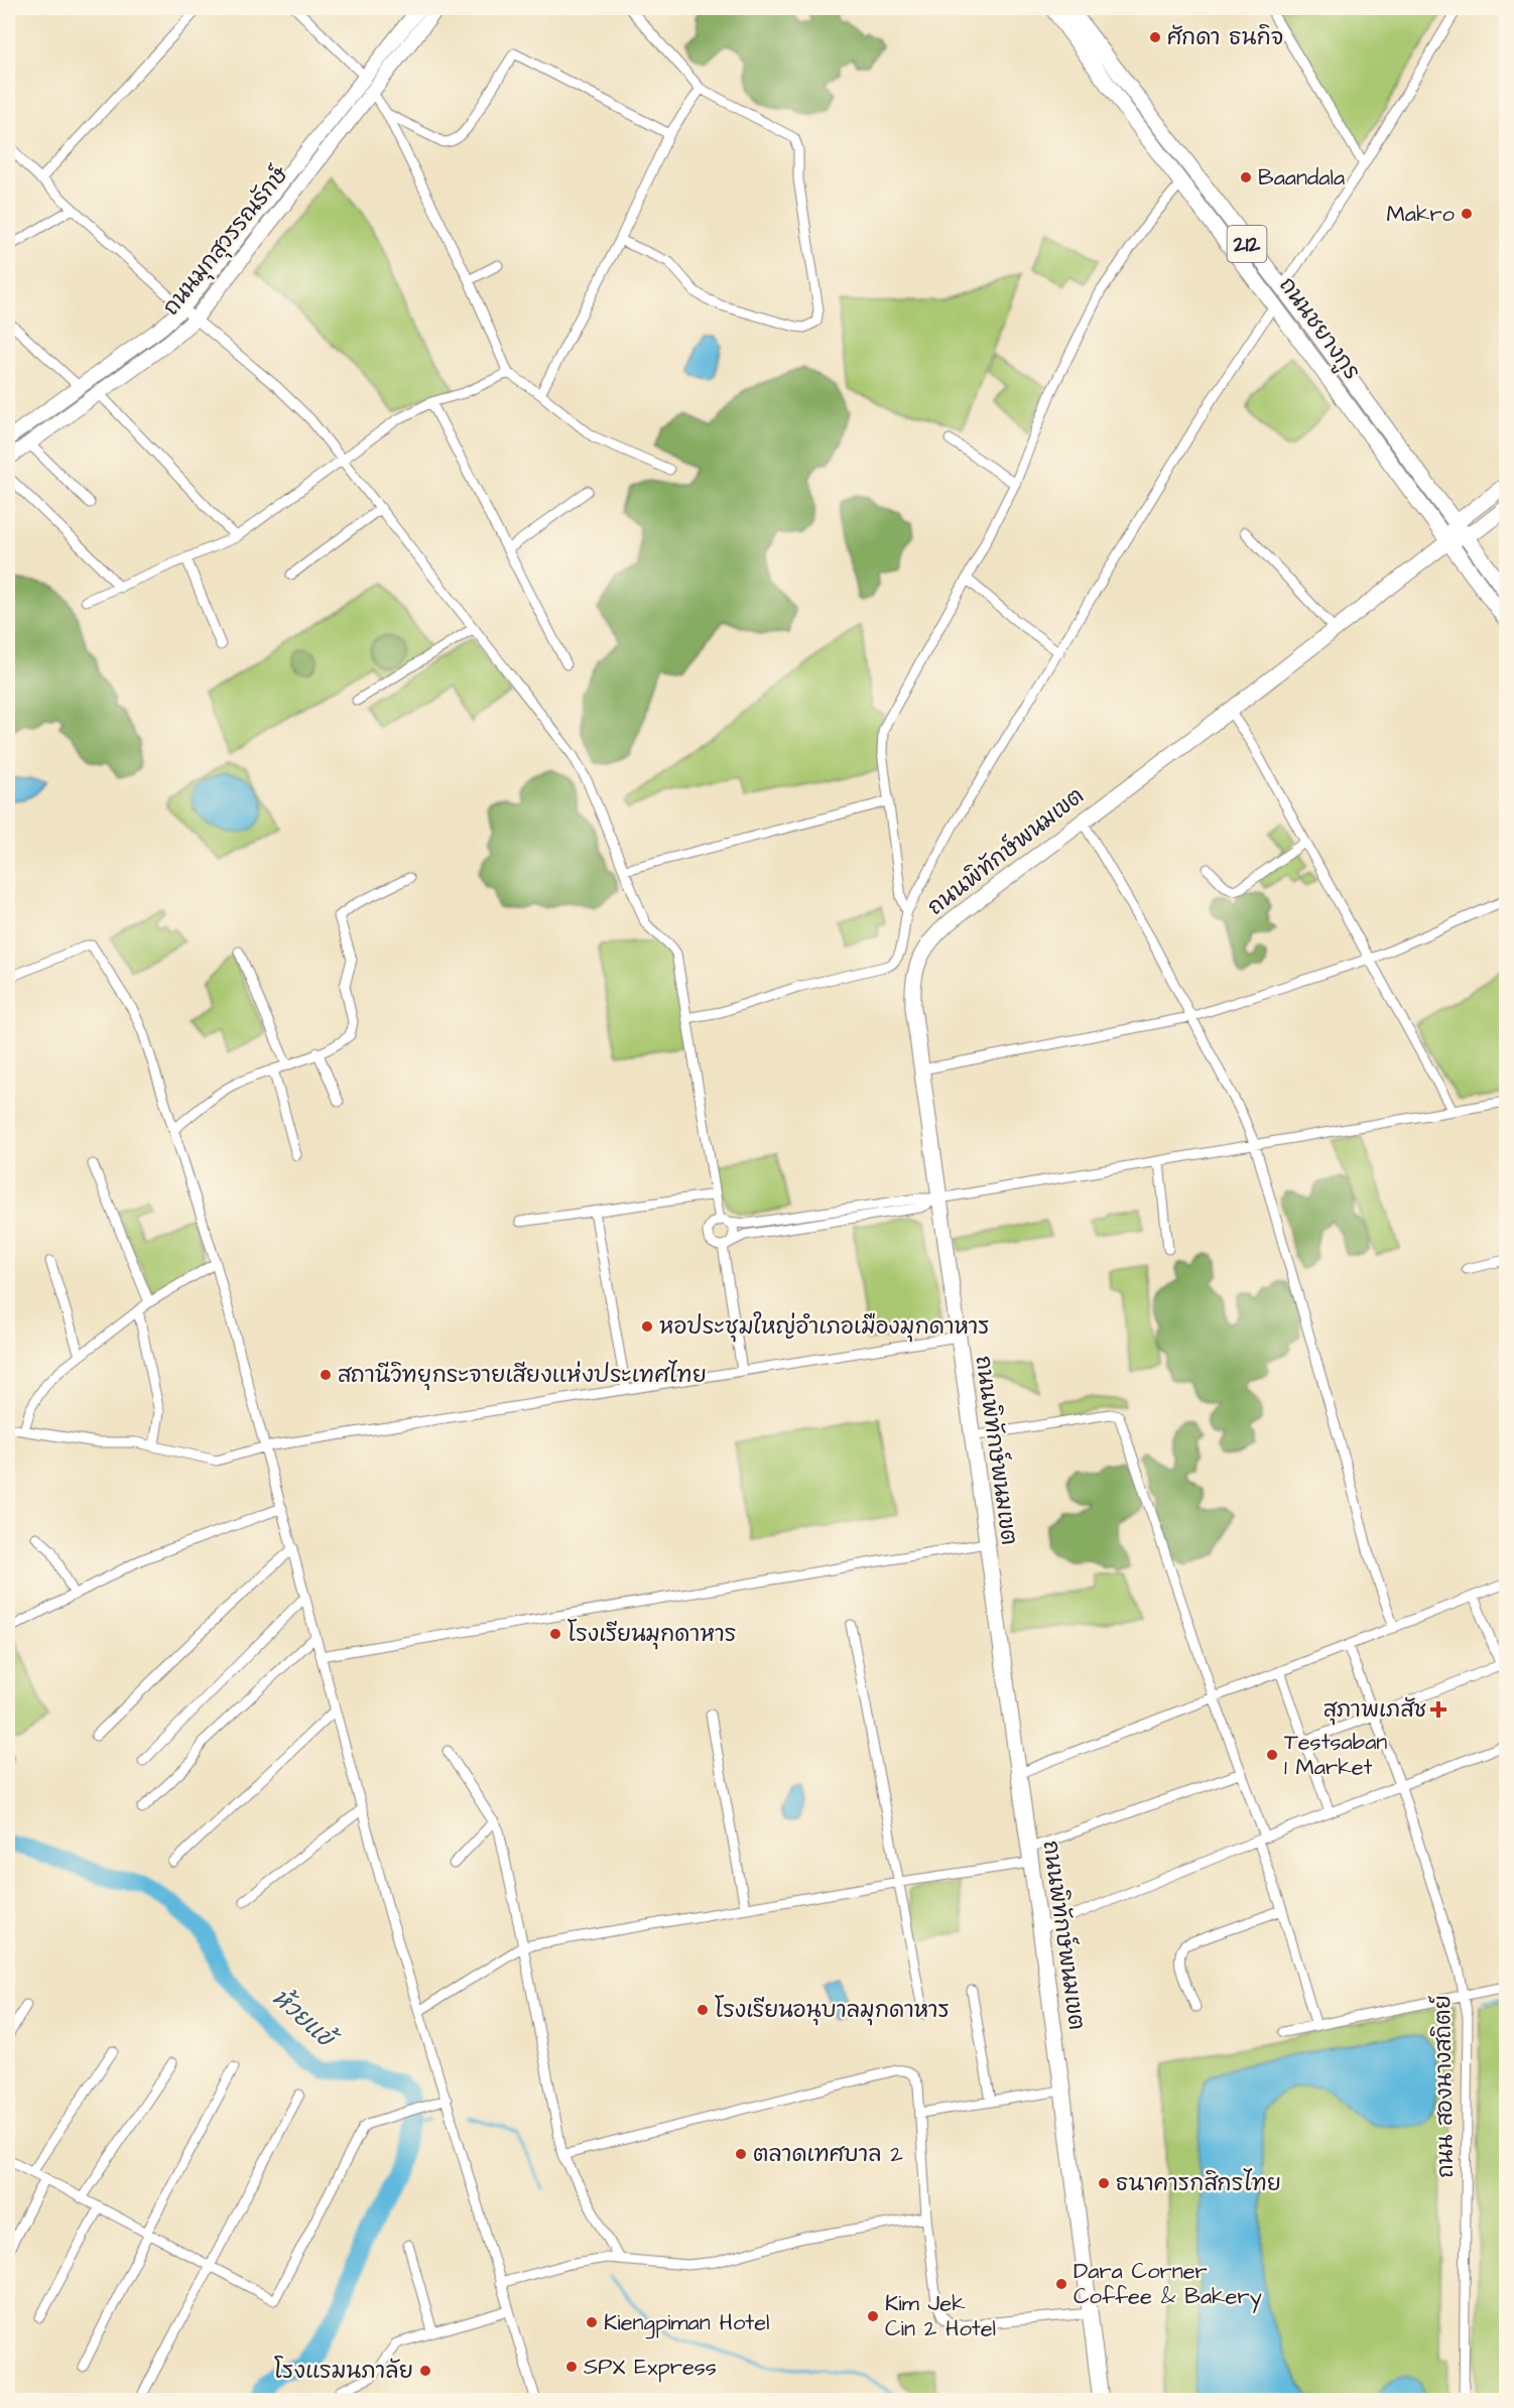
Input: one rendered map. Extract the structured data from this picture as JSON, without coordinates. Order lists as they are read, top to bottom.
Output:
{
  "streets": {
    "main road": [
      "ถนนมุกสุวรรณรักษ์",
      "212",
      "ถนนชยางกูร",
      "ถนนพิทักษ์พนมเขต"
    ],
    "street": ["ถนน สองนางสถิตย์"]
  },
  "crossings": [
    ["ถนนชยางกูร", "ถนนพิทักษ์พนมเขต"]
  ],
  "water": ["ห้วยแข้"],
  "places": {
    "other": [
      "ศักดา ธนกิจ",
      "Baandala",
      "Makro",
      "หอประชุมใหญ่อำเภอเมืองมุกดาหาร",
      "สถานีวิทยุกระจายเสียงแห่งประเทศไทย",
      "โรงเรียนมุกดาหาร",
      "Testsaban 1 Market",
      "โรงเรียนอนุบาลมุกดาหาร",
      "ตลาดเทศบาล 2",
      "ธนาคารกสิกรไทย",
      "Dara Corner Coffee & Bakery",
      "Kim Jek Cin 2 Hotel",
      "Kiengpiman Hotel",
      "SPX Express",
      "โรงแรมนภาลัย"
    ],
    "health": ["สุภาพเภสัช"]
  }
}
